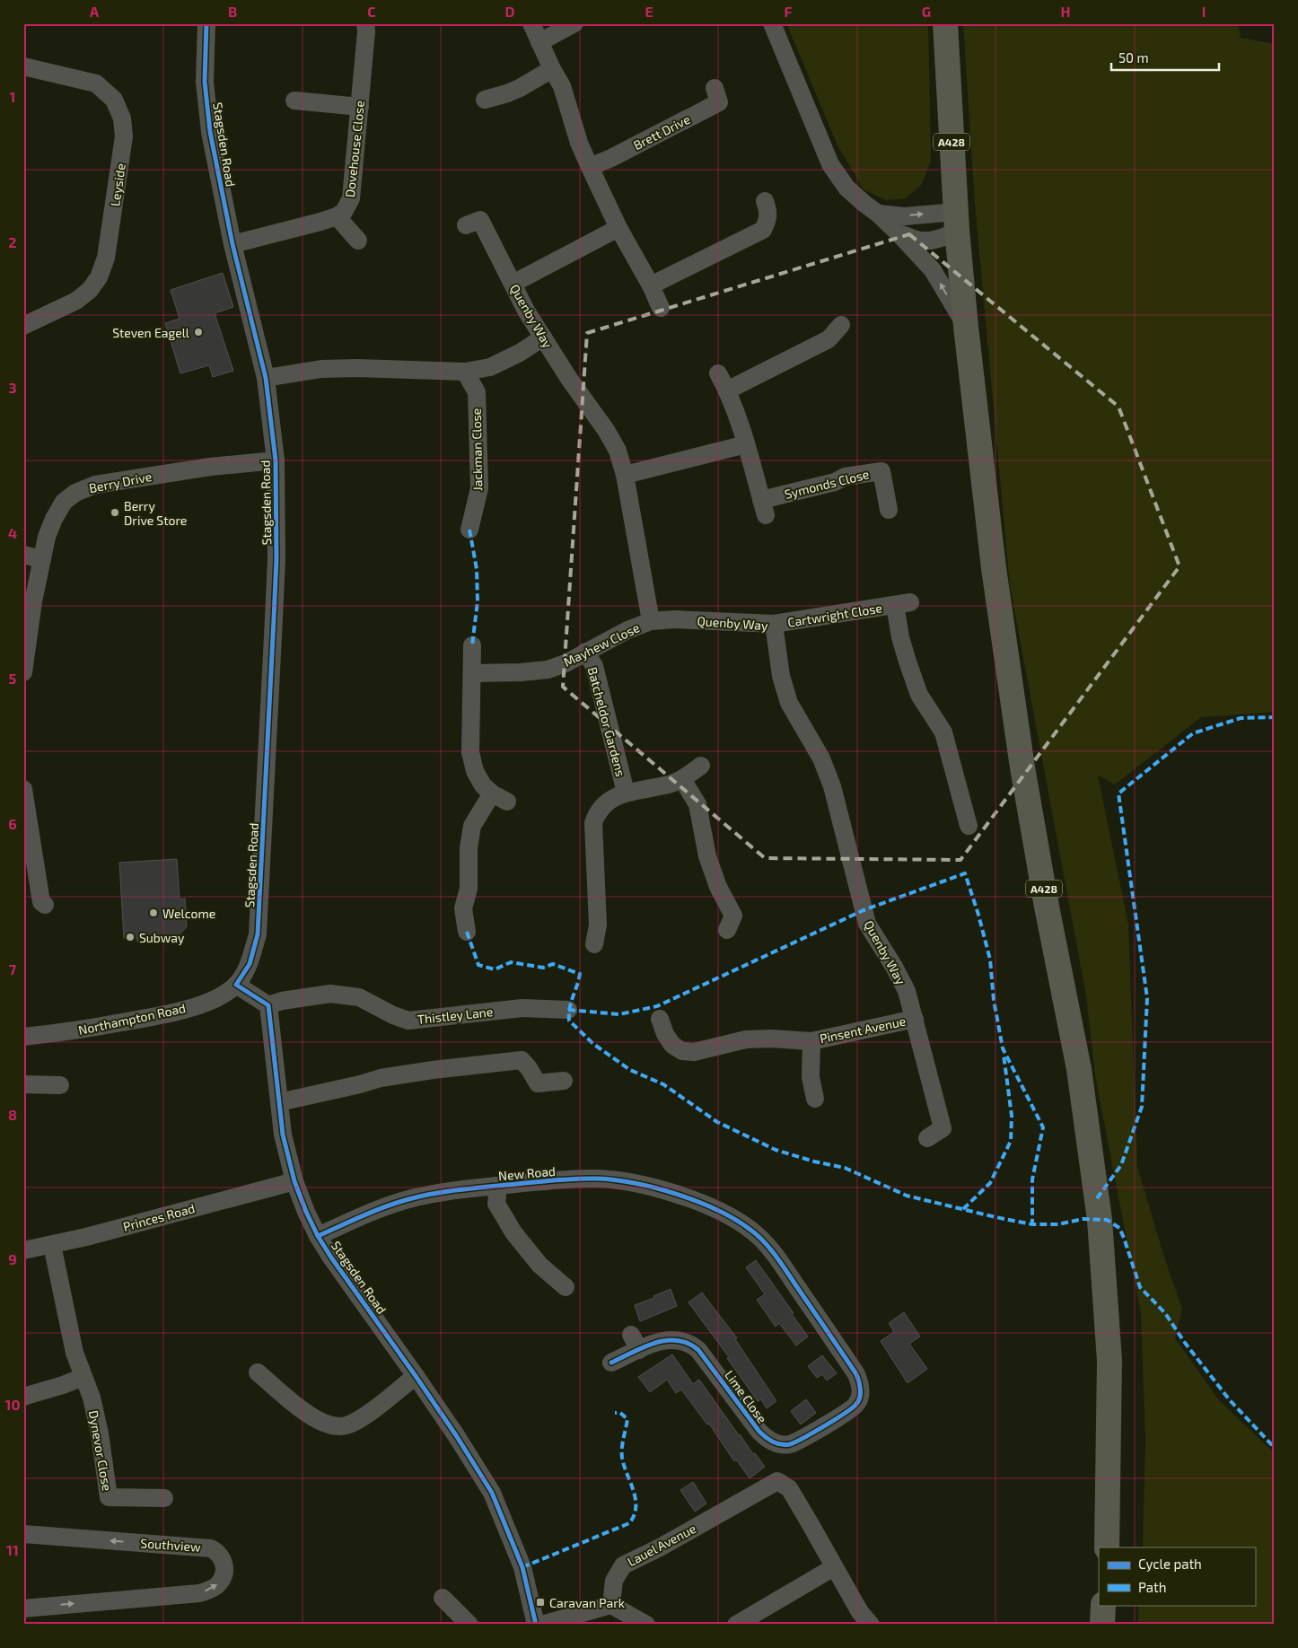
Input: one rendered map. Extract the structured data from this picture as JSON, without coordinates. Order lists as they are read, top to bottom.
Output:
{
  "streets": {
    "highway": ["A428"],
    "street": [
      "Brett Drive",
      "Stagsden Road",
      "Dovehouse Close",
      "Leyside",
      "Quenby Way",
      "Jackman Close",
      "Berry Drive",
      "Symonds Close",
      "Cartwright Close",
      "Mayhew Close",
      "Batcheldor Gardens",
      "Thistley Lane",
      "Northampton Road",
      "Pinsent Avenue",
      "New Road",
      "Princes Road",
      "Lime Close",
      "Dynevor Close",
      "Southview",
      "Lauel Avenue"
    ]
  },
  "crossings": [
    ["Stagsden Road", "Berry Drive"],
    ["Stagsden Road", "Thistley Lane"],
    ["Stagsden Road", "Northampton Road"],
    ["Stagsden Road", "New Road"],
    ["Stagsden Road", "Princes Road"],
    ["Quenby Way", "Cartwright Close"],
    ["Quenby Way", "Mayhew Close"],
    ["Quenby Way", "Pinsent Avenue"],
    ["Mayhew Close", "Batcheldor Gardens"],
    ["New Road", "Lime Close"],
    ["Princes Road", "Dynevor Close"]
  ],
  "places": {
    "other": [
      "Steven Eagell",
      "Berry Drive Store",
      "Welcome",
      "Subway"
    ],
    "transit": ["Caravan Park"]
  },
  "legend": ["Cycle path", "Path"],
  "scale_bar": "50 m",
  "grid": {
    "columns": [
      "A",
      "B",
      "C",
      "D",
      "E",
      "F",
      "G",
      "H",
      "I"
    ],
    "rows": [
      "1",
      "2",
      "3",
      "4",
      "5",
      "6",
      "7",
      "8",
      "9",
      "10",
      "11"
    ]
  }
}
